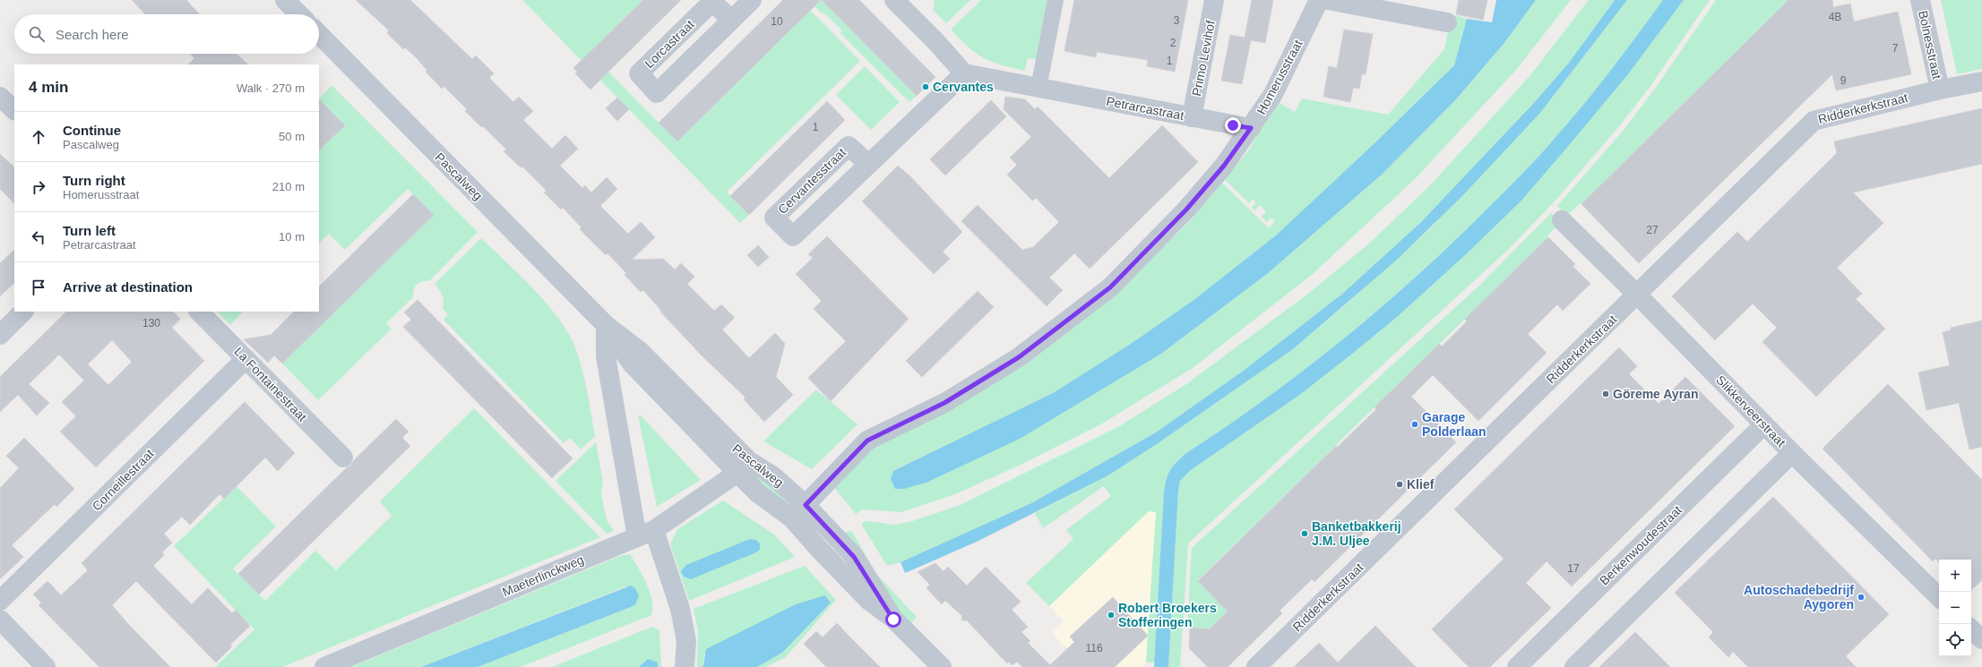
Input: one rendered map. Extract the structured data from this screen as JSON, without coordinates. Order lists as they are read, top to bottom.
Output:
{
  "streets": {
    "street": [
      "Lorcastraat",
      "Bolnesstraat",
      "Primo Levihof",
      "Homerusstraat",
      "Petrarcastraat",
      "Ridderkerkstraat",
      "Pascalweg",
      "Cervantesstraat",
      "La Fontainestraat",
      "Slikkerveerstraat",
      "Corneillestraat",
      "Berkenwoudestraat",
      "Maeterlinckweg"
    ]
  },
  "crossings": [
    ["Bolnesstraat", "Ridderkerkstraat"],
    ["Primo Levihof", "Petrarcastraat"],
    ["Homerusstraat", "Petrarcastraat"],
    ["Homerusstraat", "Pascalweg"],
    ["Petrarcastraat", "Cervantesstraat"],
    ["Ridderkerkstraat", "Slikkerveerstraat"],
    ["Pascalweg", "Maeterlinckweg"],
    ["La Fontainestraat", "Corneillestraat"],
    ["Slikkerveerstraat", "Berkenwoudestraat"]
  ],
  "places": [
    "Cervantes",
    "Göreme Ayran",
    "Garage Polderlaan",
    "Klief",
    "Banketbakkerij J.M. Uljee",
    "Autoschadebedrijf Aygoren",
    "Robert Broekers Stofferingen"
  ],
  "house_numbers": [
    "4B",
    "3",
    "10",
    "2",
    "7",
    "1",
    "9",
    "1",
    "27",
    "130",
    "17",
    "116"
  ],
  "page": {
    "search": "Search here",
    "heading": ["4 min", "Walk · 270 m"],
    "list": [
      ["Continue", "Pascalweg", "50 m"],
      ["Turn right", "Homerusstraat", "210 m"],
      ["Turn left", "Petrarcastraat", "10 m"],
      "Arrive at destination"
    ],
    "map_buttons": ["+", "−"]
  }
}
